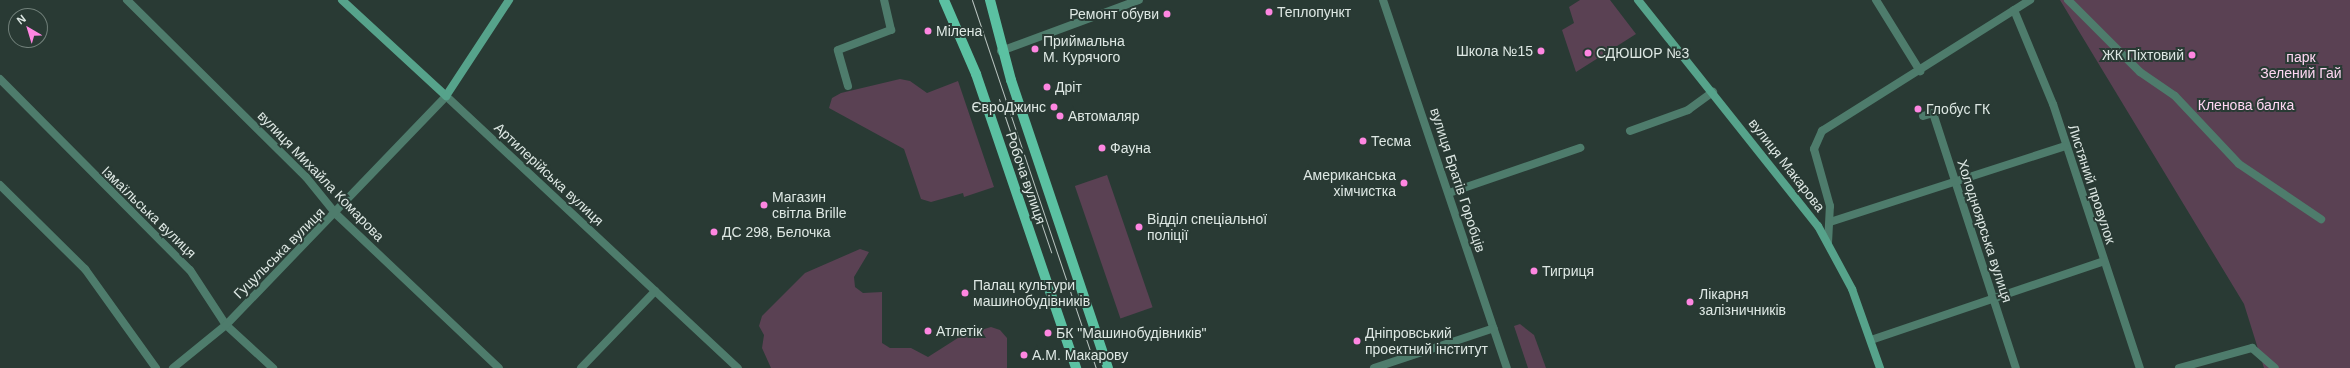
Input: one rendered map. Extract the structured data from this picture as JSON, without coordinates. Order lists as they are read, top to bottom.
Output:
{
  "streets": {
    "main road": ["Робоча вулиця"],
    "street": [
      "вулиця Макарова",
      "Артилерійська вулиця",
      "вулиця Михайла Комарова",
      "вулиця Братів Горобців",
      "Листяний провулок",
      "Ізмаїльська вулиця",
      "Холодноярська вулиця",
      "Гуцульська вулиця"
    ]
  },
  "crossings": [
    ["Артилерійська вулиця", "Гуцульська вулиця"],
    ["вулиця Михайла Комарова", "Гуцульська вулиця"],
    ["Ізмаїльська вулиця", "Гуцульська вулиця"]
  ],
  "parks": ["парк Зелений Гай", "Кленова балка"],
  "places": [
    "Теплопункт",
    "Ремонт обуви",
    "Мілена",
    "Приймальна М. Курячого",
    "Школа №15",
    "СДЮШОР №3",
    "ЖК Піхтовий",
    "Дріт",
    "ЄвроДжинс",
    "Глобус ГК",
    "Автомаляр",
    "Тесма",
    "Фауна",
    "Американська хімчистка",
    "Магазин світла Brille",
    "Відділ спеціальної поліції",
    "ДС 298, Белочка",
    "Тигриця",
    "Палац культури машинобудівників",
    "Лікарня залізничників",
    "Атлетік",
    "БК \"Машинобудівників\"",
    "Дніпровський проектний інститут",
    "А.М. Макарову"
  ],
  "north": "top left"
}
